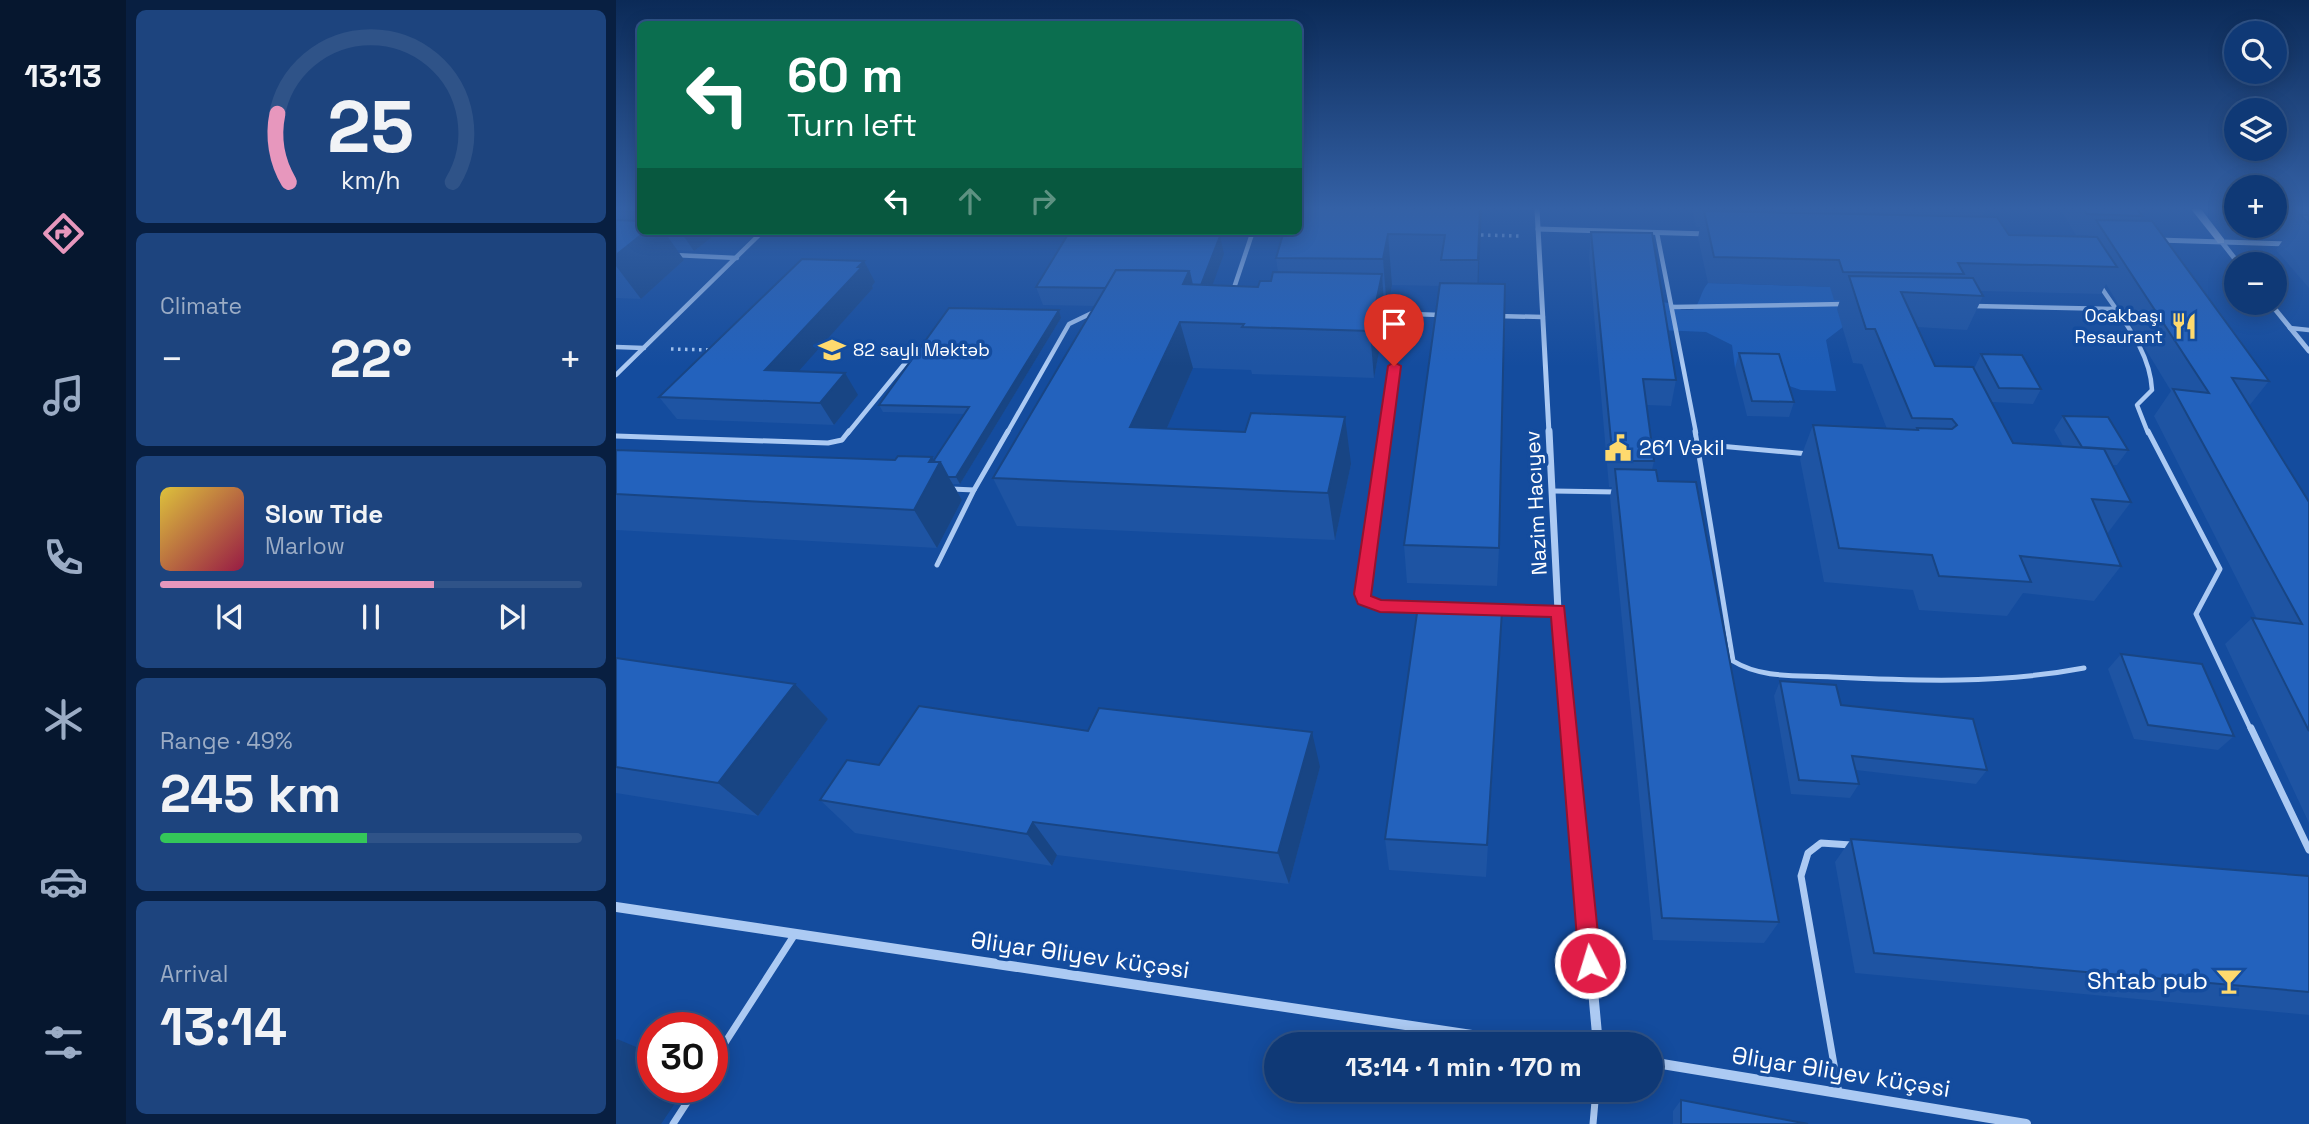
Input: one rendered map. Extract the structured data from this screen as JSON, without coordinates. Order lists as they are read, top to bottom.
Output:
{
  "streets": {
    "street": ["Nazim Hacıyev", "Əliyar Əliyev küçəsi"]
  },
  "places": {
    "restaurant": ["Ocakbaşı Resaurant"],
    "school or university": ["82 saylı Məktəb"],
    "public building": ["261 Vəkil"],
    "bar": ["Shtab pub"]
  },
  "page": {
    "tabs": "13:13",
    "map_buttons": ["+", "−"],
    "turn": ["60 m", "Turn left"],
    "tile": [
      "Climate",
      ["Range · 49%", "245 km"],
      ["Arrival", "13:14"]
    ],
    "heat": ["−", "22°", "+"],
    "song": ["Slow Tide", "Marlow"],
    "limit": "30",
    "trip": "13:14 · 1 min · 170 m",
    "gauge": ["25", "km/h"]
  }
}
